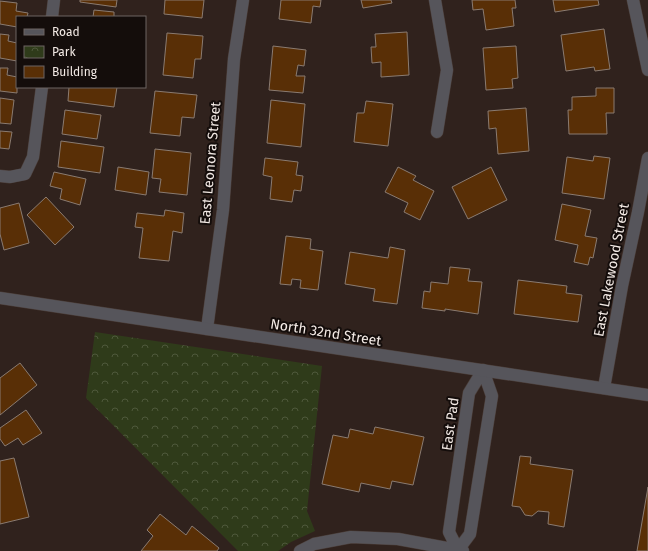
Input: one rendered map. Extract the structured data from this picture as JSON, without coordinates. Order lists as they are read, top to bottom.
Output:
{
  "streets": {
    "street": [
      "East Leonora Street",
      "East Lakewood Street",
      "North 32nd Street",
      "East Pad"
    ]
  },
  "crossings": [
    ["East Leonora Street", "North 32nd Street"],
    ["East Lakewood Street", "North 32nd Street"],
    ["North 32nd Street", "East Pad"]
  ],
  "legend": ["Road", "Park", "Building"]
}
